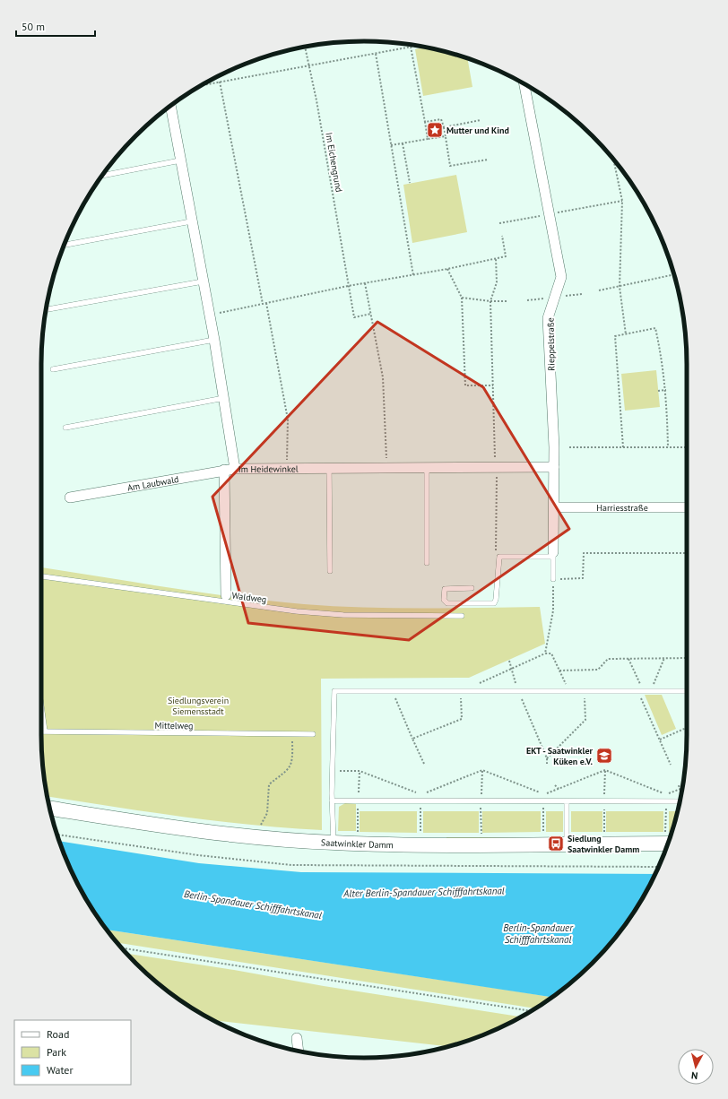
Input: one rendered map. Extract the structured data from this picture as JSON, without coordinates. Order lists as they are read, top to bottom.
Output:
{
  "streets": {
    "main road": ["Saatwinkler Damm"],
    "street": [
      "Rieppelstraße",
      "Im Heidewinkel",
      "Am Laubwald",
      "Harriesstraße"
    ],
    "lane": ["Waldweg", "Mittelweg"],
    "path": ["Im Eichengrund"]
  },
  "crossings": [
    ["Rieppelstraße", "Im Heidewinkel"],
    ["Rieppelstraße", "Harriesstraße"],
    ["Im Heidewinkel", "Am Laubwald"]
  ],
  "water": ["Alter Berlin-Spandauer Schifffahrtskanal", "Berlin-Spandauer Schifffahrtskanal"],
  "parks": ["Siedlungsverein Siemensstadt"],
  "places": {
    "place": ["Mutter und Kind"],
    "school or university": ["EKT - Saatwinkler Küken e.V."],
    "bus stop": ["Siedlung Saatwinkler Damm"]
  },
  "legend": ["Road", "Park", "Water"],
  "scale_bar": "50 m",
  "north": "bottom"
}
